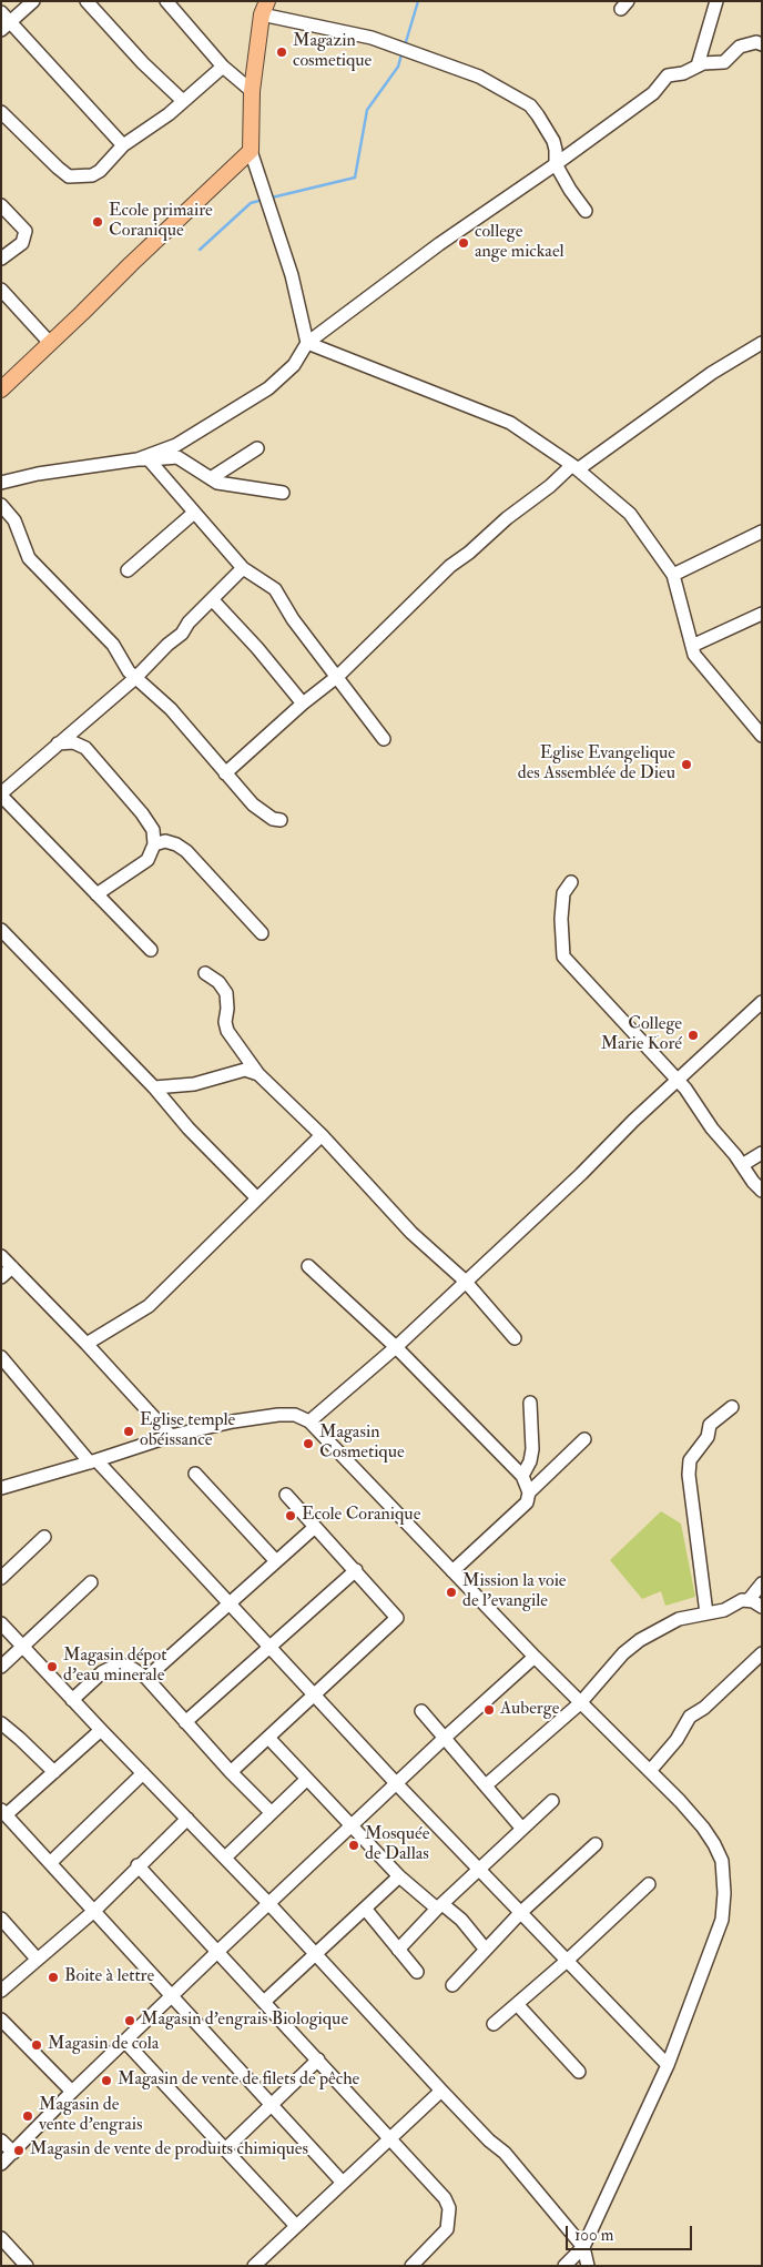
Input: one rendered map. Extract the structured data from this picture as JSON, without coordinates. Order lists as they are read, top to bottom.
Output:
{
  "places": [
    "Magazin cosmetique",
    "Ecole primaire Coranique",
    "college ange mickael",
    "Eglise Evangelique des Assemblée de Dieu",
    "College Marie Koré",
    "Eglise temple obéissance",
    "Magasin Cosmetique",
    "Ecole Coranique",
    "Mission la voie de l'evangile",
    "Magasin dépot d'eau minerale",
    "Auberge",
    "Mosquée de Dallas",
    "Boite à lettre",
    "Magasin d'engrais Biologique",
    "Magasin de cola",
    "Magasin de vente de filets de pêche",
    "Magasin de vente d'engrais",
    "Magasin de vente de produits chimiques"
  ],
  "scale_bar": "100 m"
}
